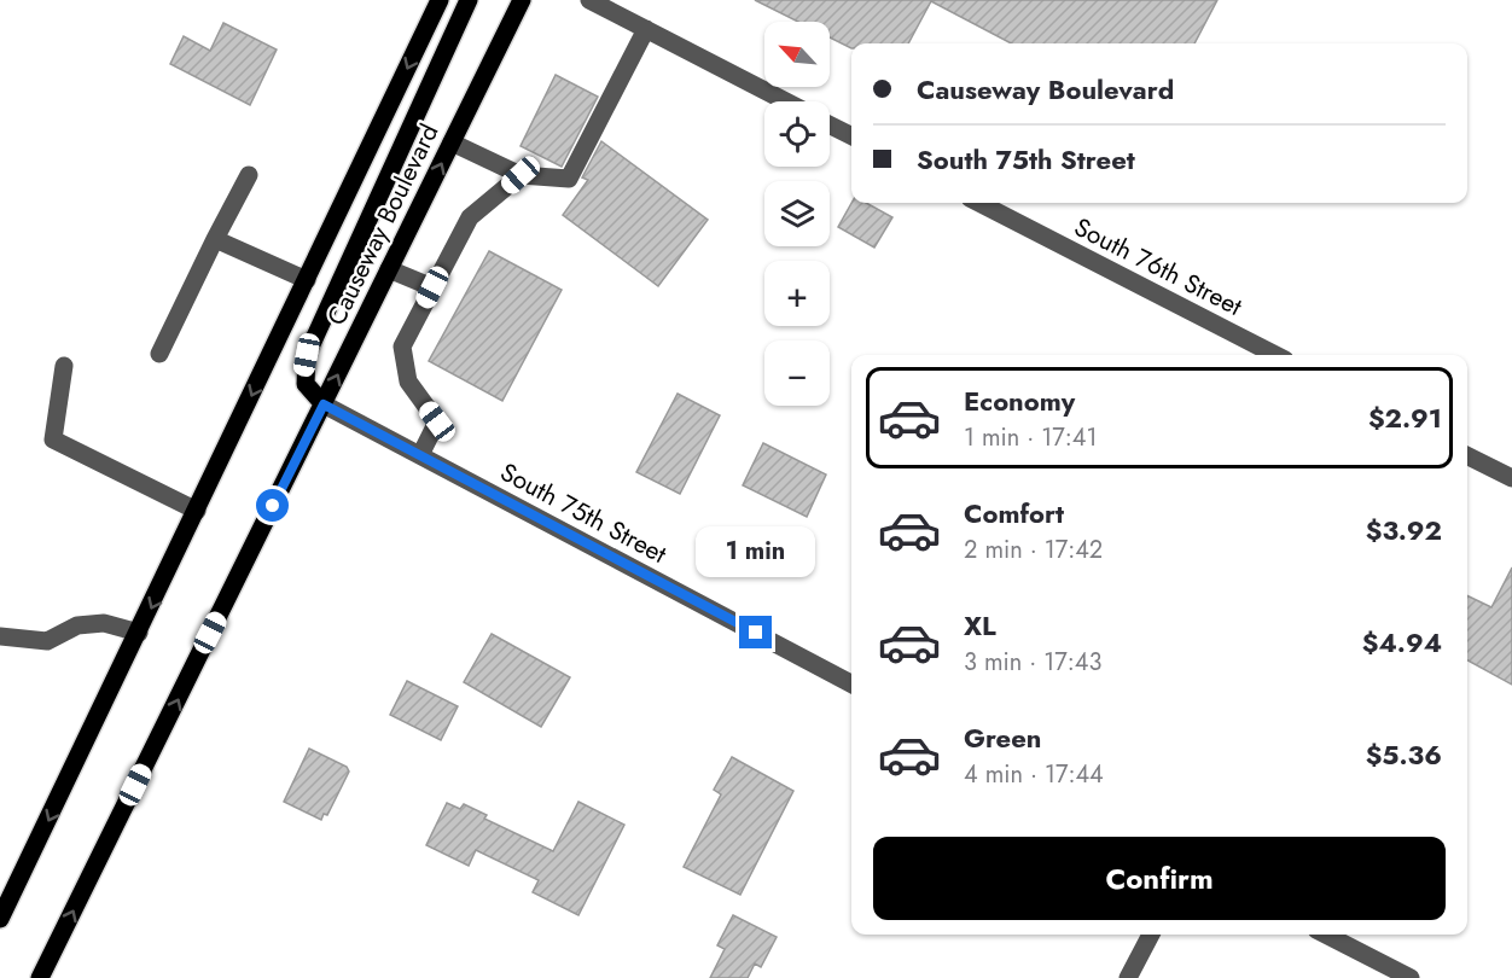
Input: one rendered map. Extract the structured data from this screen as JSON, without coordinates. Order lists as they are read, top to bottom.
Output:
{
  "streets": {
    "main road": ["Causeway Boulevard"],
    "street": ["South 76th Street", "South 75th Street"]
  },
  "crossings": [
    ["Causeway Boulevard", "South 75th Street"]
  ],
  "north": "top left",
  "page": {
    "map_buttons": ["+", "−"],
    "banner": ["Causeway Boulevard", "South 75th Street"],
    "list": [
      {
        "name": "Economy",
        "note": "1 min · 17:41",
        "value": "$2.91"
      },
      {
        "name": "Comfort",
        "note": "2 min · 17:42",
        "value": "$3.92"
      },
      {
        "name": "XL",
        "note": "3 min · 17:43",
        "value": "$4.94"
      },
      {
        "name": "Green",
        "note": "4 min · 17:44",
        "value": "$5.36"
      }
    ],
    "bubble": "1 min",
    "buttons": "Confirm"
  }
}
